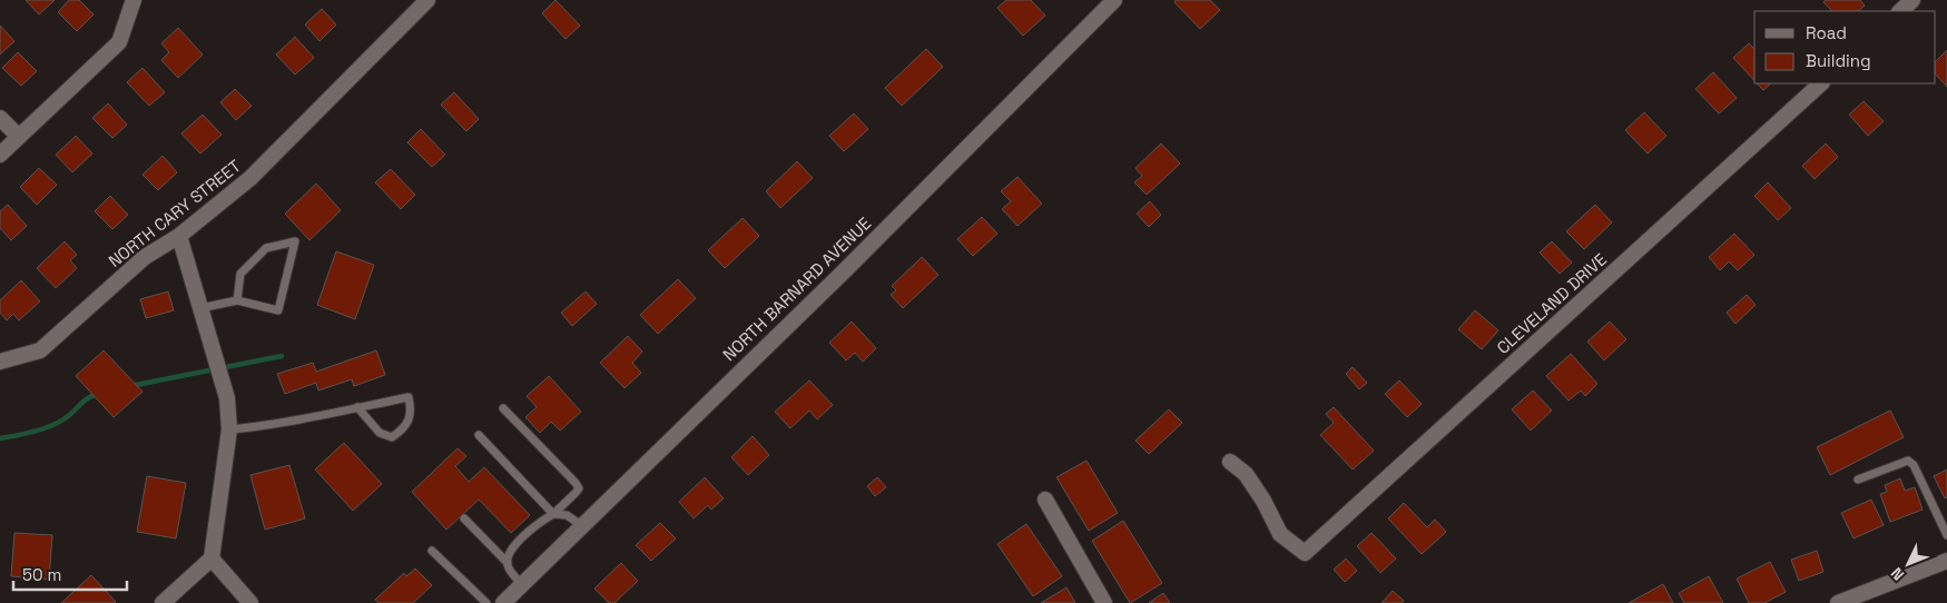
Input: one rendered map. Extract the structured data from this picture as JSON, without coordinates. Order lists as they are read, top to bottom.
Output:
{
  "streets": {
    "street": ["NORTH CARY STREET", "NORTH BARNARD AVENUE", "CLEVELAND DRIVE"]
  },
  "legend": ["Road", "Building"],
  "scale_bar": "50 m",
  "north": "bottom left"
}
